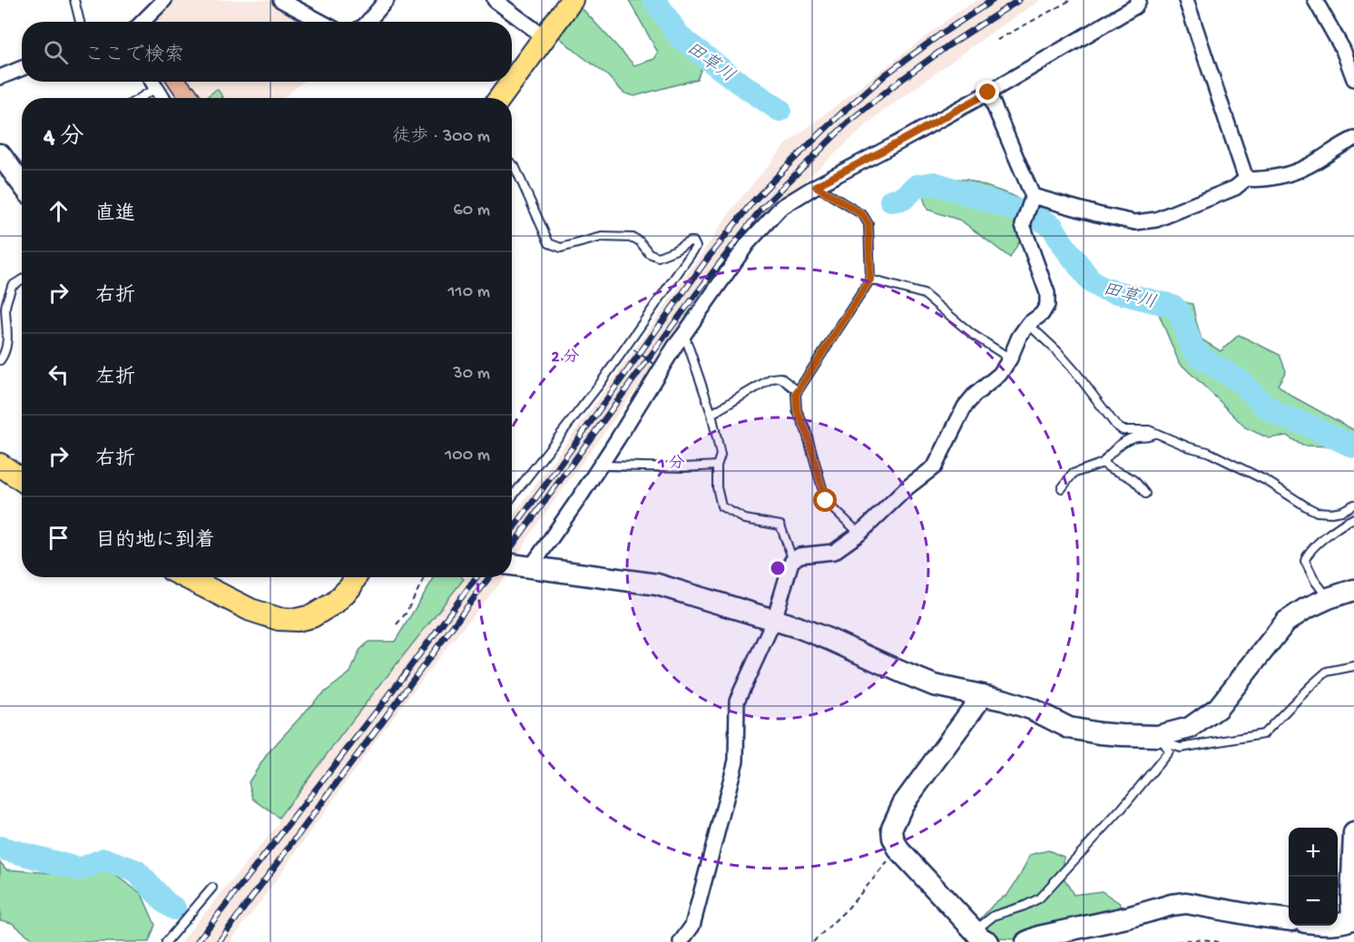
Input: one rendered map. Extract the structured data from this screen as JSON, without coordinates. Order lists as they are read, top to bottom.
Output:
{
  "water": ["田草川"],
  "page": {
    "search": "ここで検索",
    "heading": ["4 分", "徒歩 · 300 m"],
    "list": [
      ["直進", "60 m"],
      ["右折", "110 m"],
      ["左折", "30 m"],
      ["右折", "100 m"],
      "目的地に到着"
    ],
    "map_buttons": ["+", "−"]
  },
  "rings": ["2 分", "1 分"]
}
